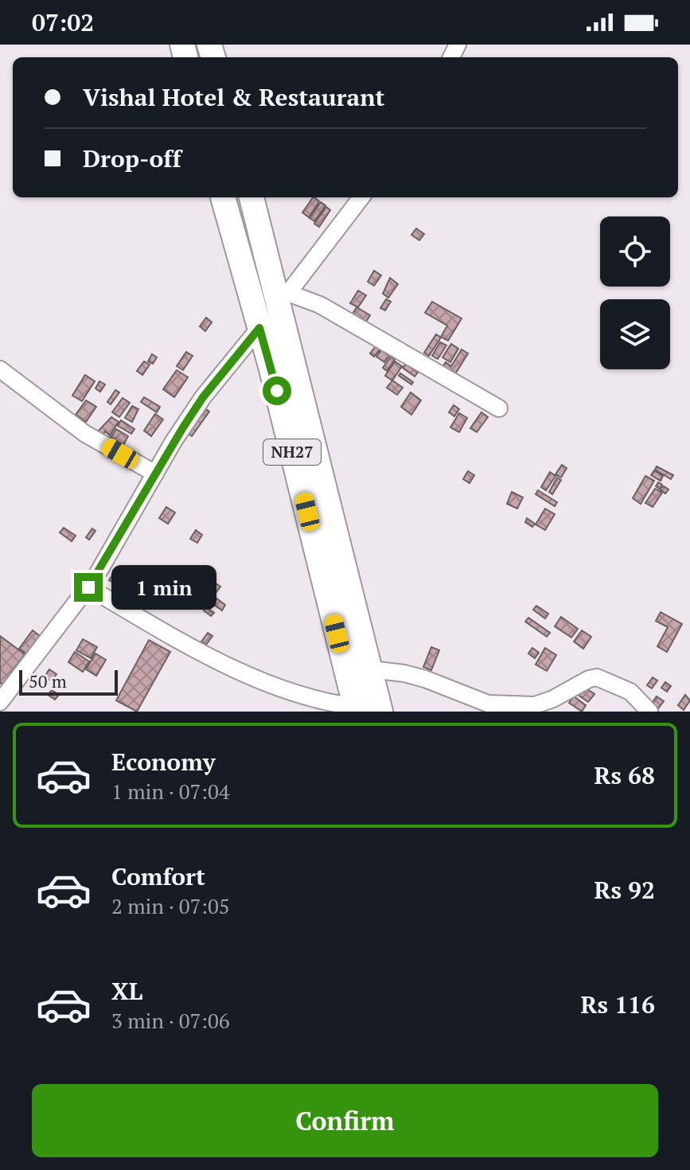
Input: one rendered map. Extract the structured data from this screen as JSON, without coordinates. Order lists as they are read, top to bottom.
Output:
{
  "streets": {
    "highway": ["NH27"]
  },
  "scale_bar": "50 m",
  "page": {
    "status": "07:02",
    "banner": ["Vishal Hotel & Restaurant", "Drop-off"],
    "bubble": "1 min",
    "scale": "50 m",
    "list": [
      {
        "name": "Economy",
        "note": "1 min · 07:04",
        "value": "Rs 68"
      },
      {
        "name": "Comfort",
        "note": "2 min · 07:05",
        "value": "Rs 92"
      },
      {
        "name": "XL",
        "note": "3 min · 07:06",
        "value": "Rs 116"
      }
    ],
    "buttons": "Confirm"
  }
}
